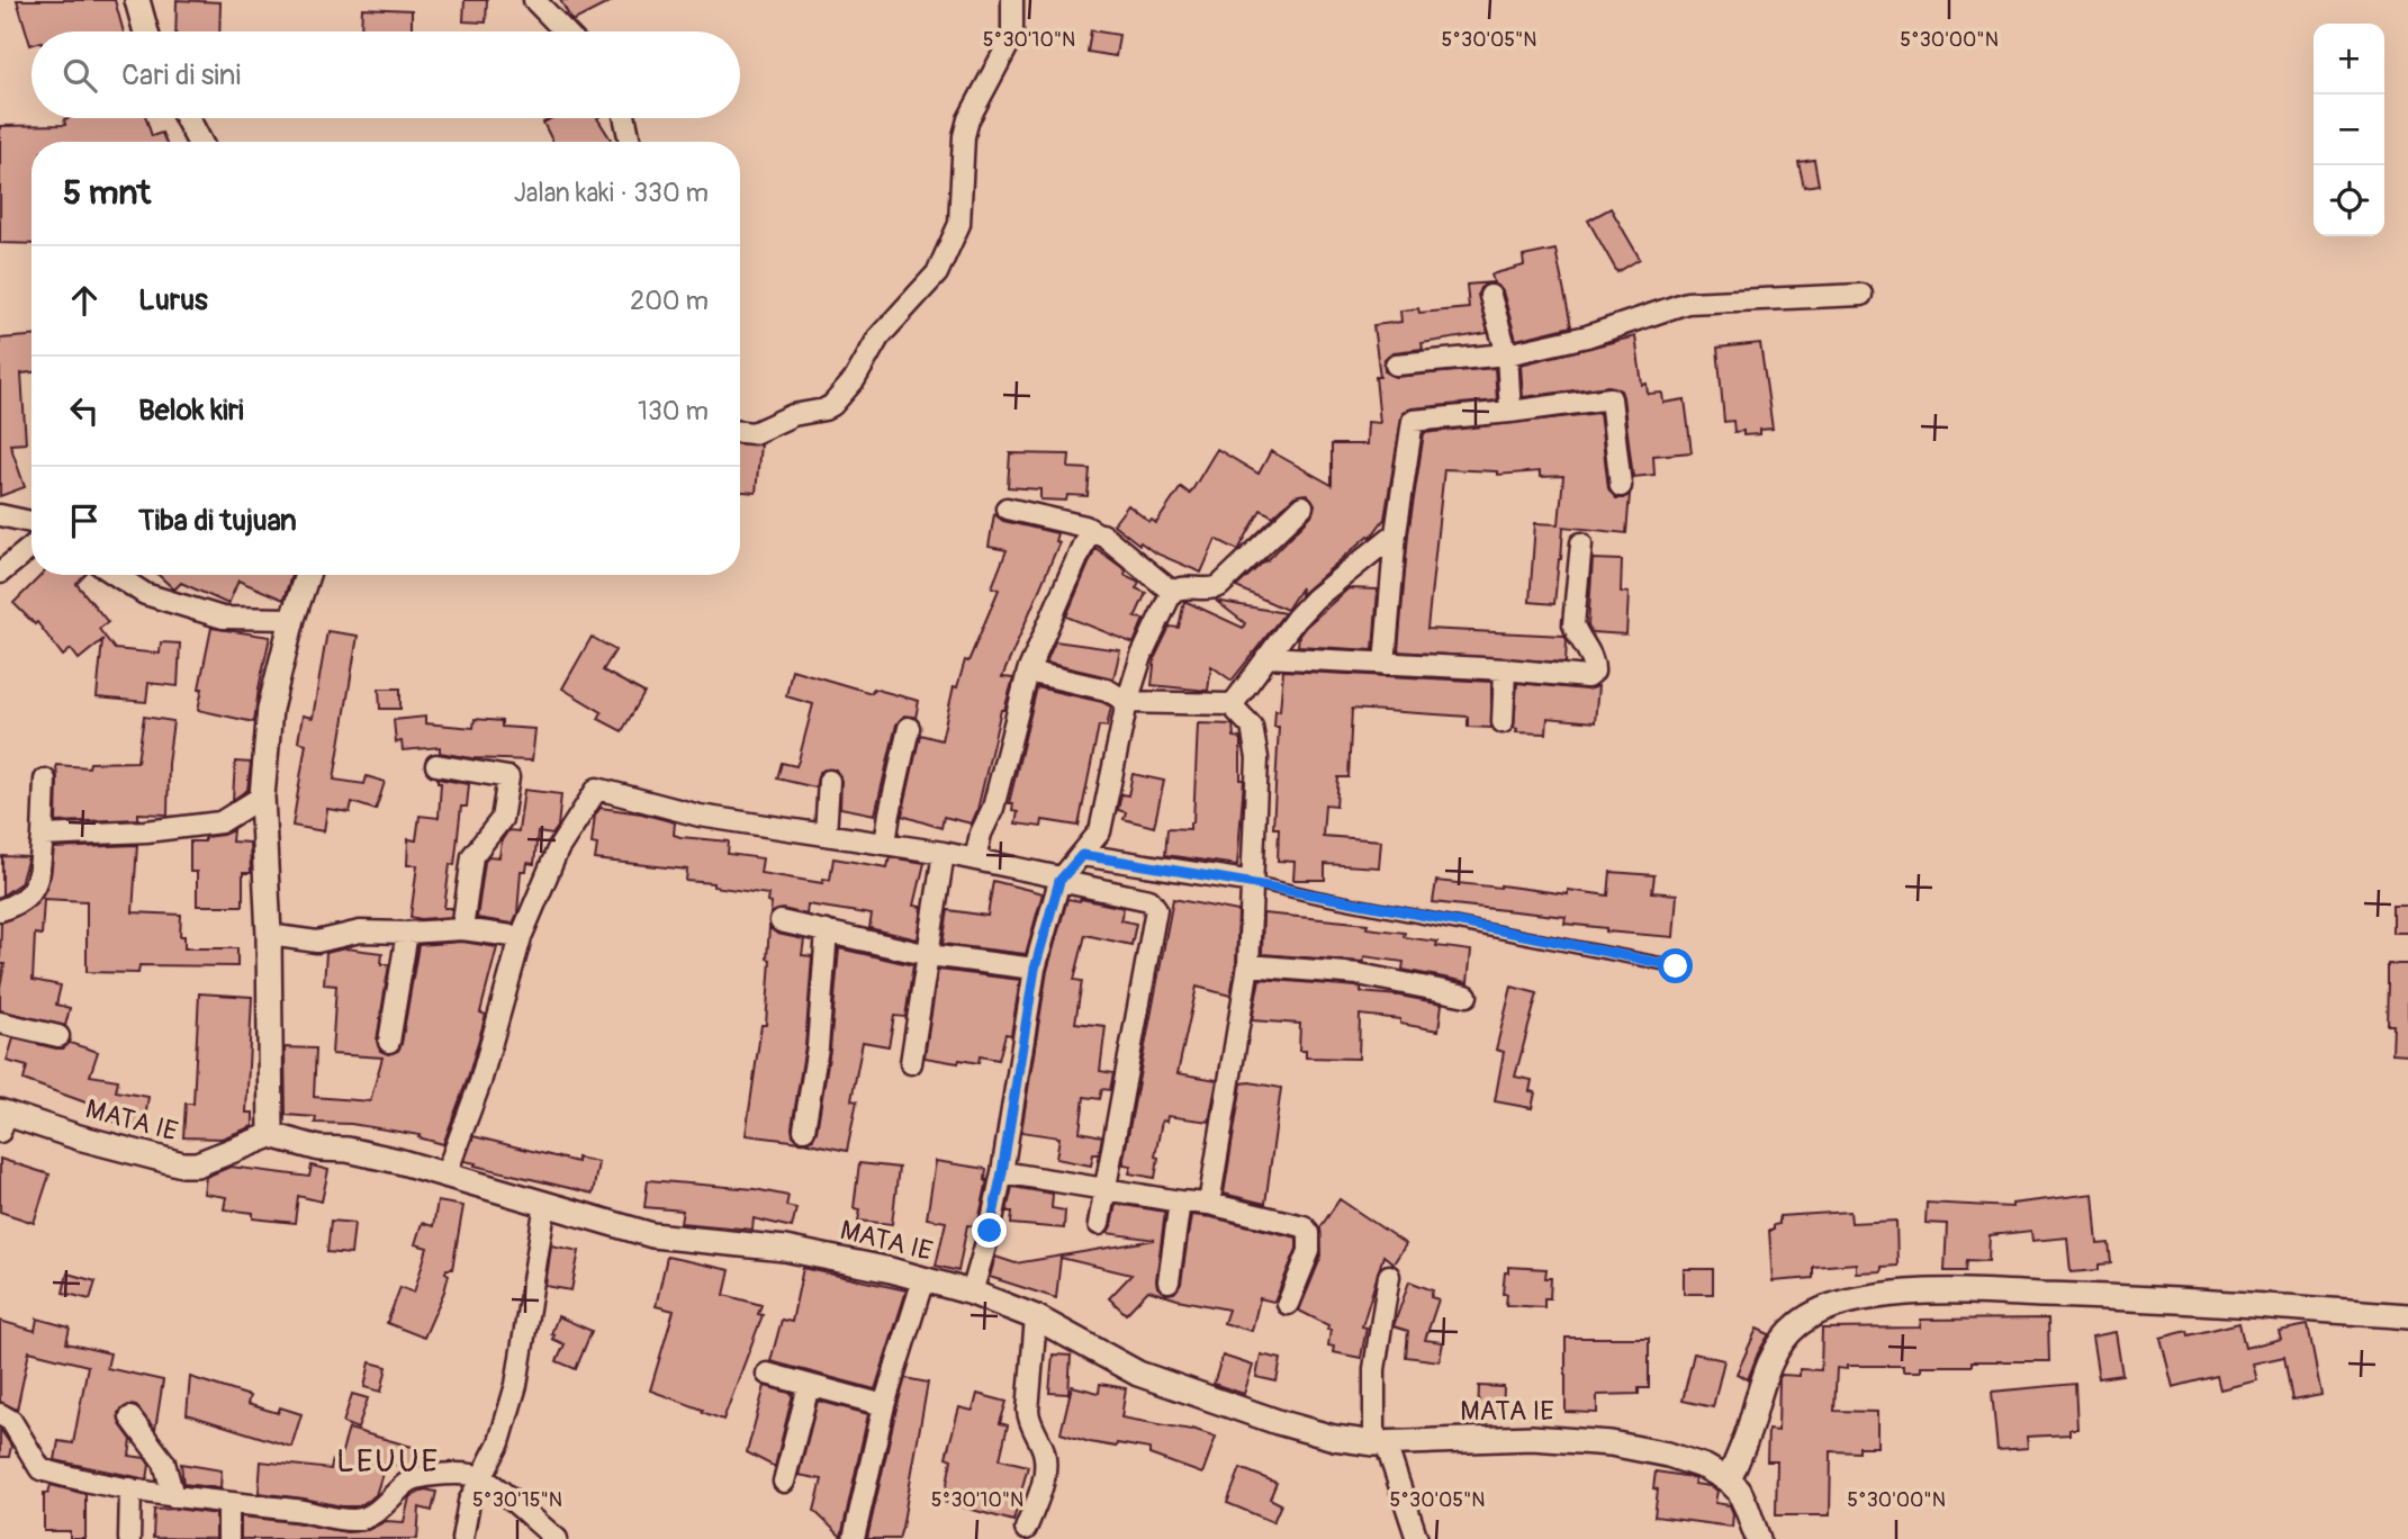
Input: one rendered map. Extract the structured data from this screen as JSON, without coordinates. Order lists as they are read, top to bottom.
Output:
{
  "streets": {
    "street": ["MATA IE"]
  },
  "districts": ["LEUUE"],
  "page": {
    "map_buttons": ["+", "−"],
    "search": "Cari di sini",
    "heading": ["5 mnt", "Jalan kaki · 330 m"],
    "list": [
      ["Lurus", "200 m"],
      ["Belok kiri", "130 m"],
      "Tiba di tujuan"
    ]
  },
  "coordinates": [
    "5°30'10\"N",
    "5°30'05\"N",
    "5°30'00\"N",
    "5°30'15\"N"
  ]
}
